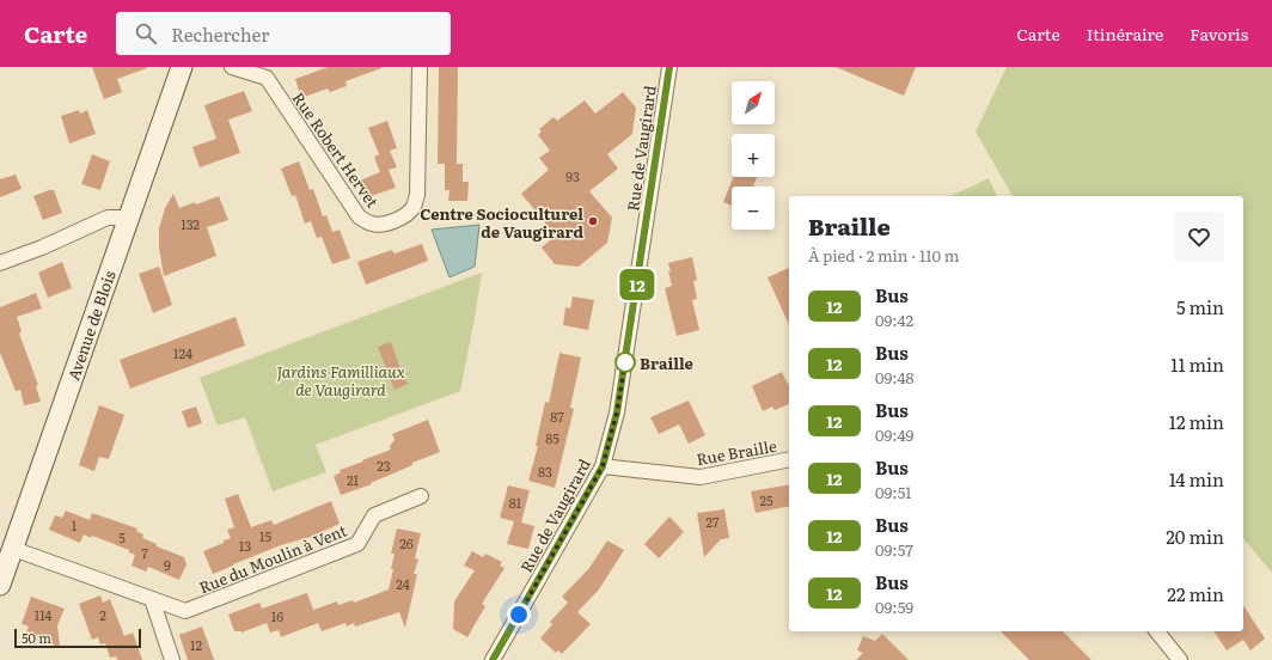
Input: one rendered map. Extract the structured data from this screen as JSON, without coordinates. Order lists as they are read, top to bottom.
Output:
{
  "streets": {
    "main road": ["Avenue de Blois"],
    "street": [
      "Rue de Vaugirard",
      "Rue Robert Hervet",
      "Rue Braille",
      "Rue du Moulin à Vent"
    ]
  },
  "crossings": [
    ["Rue de Vaugirard", "Rue Braille"],
    ["Avenue de Blois", "Rue du Moulin à Vent"]
  ],
  "parks": ["Jardins Familliaux de Vaugirard"],
  "places": ["Centre Socioculturel de Vaugirard", "Braille"],
  "lines": ["bus line 12"],
  "house_numbers": [
    "93",
    "132",
    "124",
    "87",
    "85",
    "23",
    "83",
    "21",
    "25",
    "81",
    "27",
    "1",
    "15",
    "5",
    "26",
    "13",
    "7",
    "9",
    "24",
    "114",
    "2",
    "16",
    "12"
  ],
  "scale_bar": "50 m",
  "north": "top right",
  "page": {
    "header": "Carte",
    "search": "Rechercher",
    "nav": ["Carte", "Itinéraire", "Favoris"],
    "on_map": "12",
    "map_buttons": ["+", "−"],
    "heading": ["Braille", "À pied · 2 min · 110 m"],
    "list": [
      {
        "mark": "12",
        "name": "Bus",
        "note": "09:42",
        "value": "5 min"
      },
      {
        "mark": "12",
        "name": "Bus",
        "note": "09:48",
        "value": "11 min"
      },
      {
        "mark": "12",
        "name": "Bus",
        "note": "09:49",
        "value": "12 min"
      },
      {
        "mark": "12",
        "name": "Bus",
        "note": "09:51",
        "value": "14 min"
      },
      {
        "mark": "12",
        "name": "Bus",
        "note": "09:57",
        "value": "20 min"
      },
      {
        "mark": "12",
        "name": "Bus",
        "note": "09:59",
        "value": "22 min"
      }
    ],
    "scale": "50 m"
  }
}
